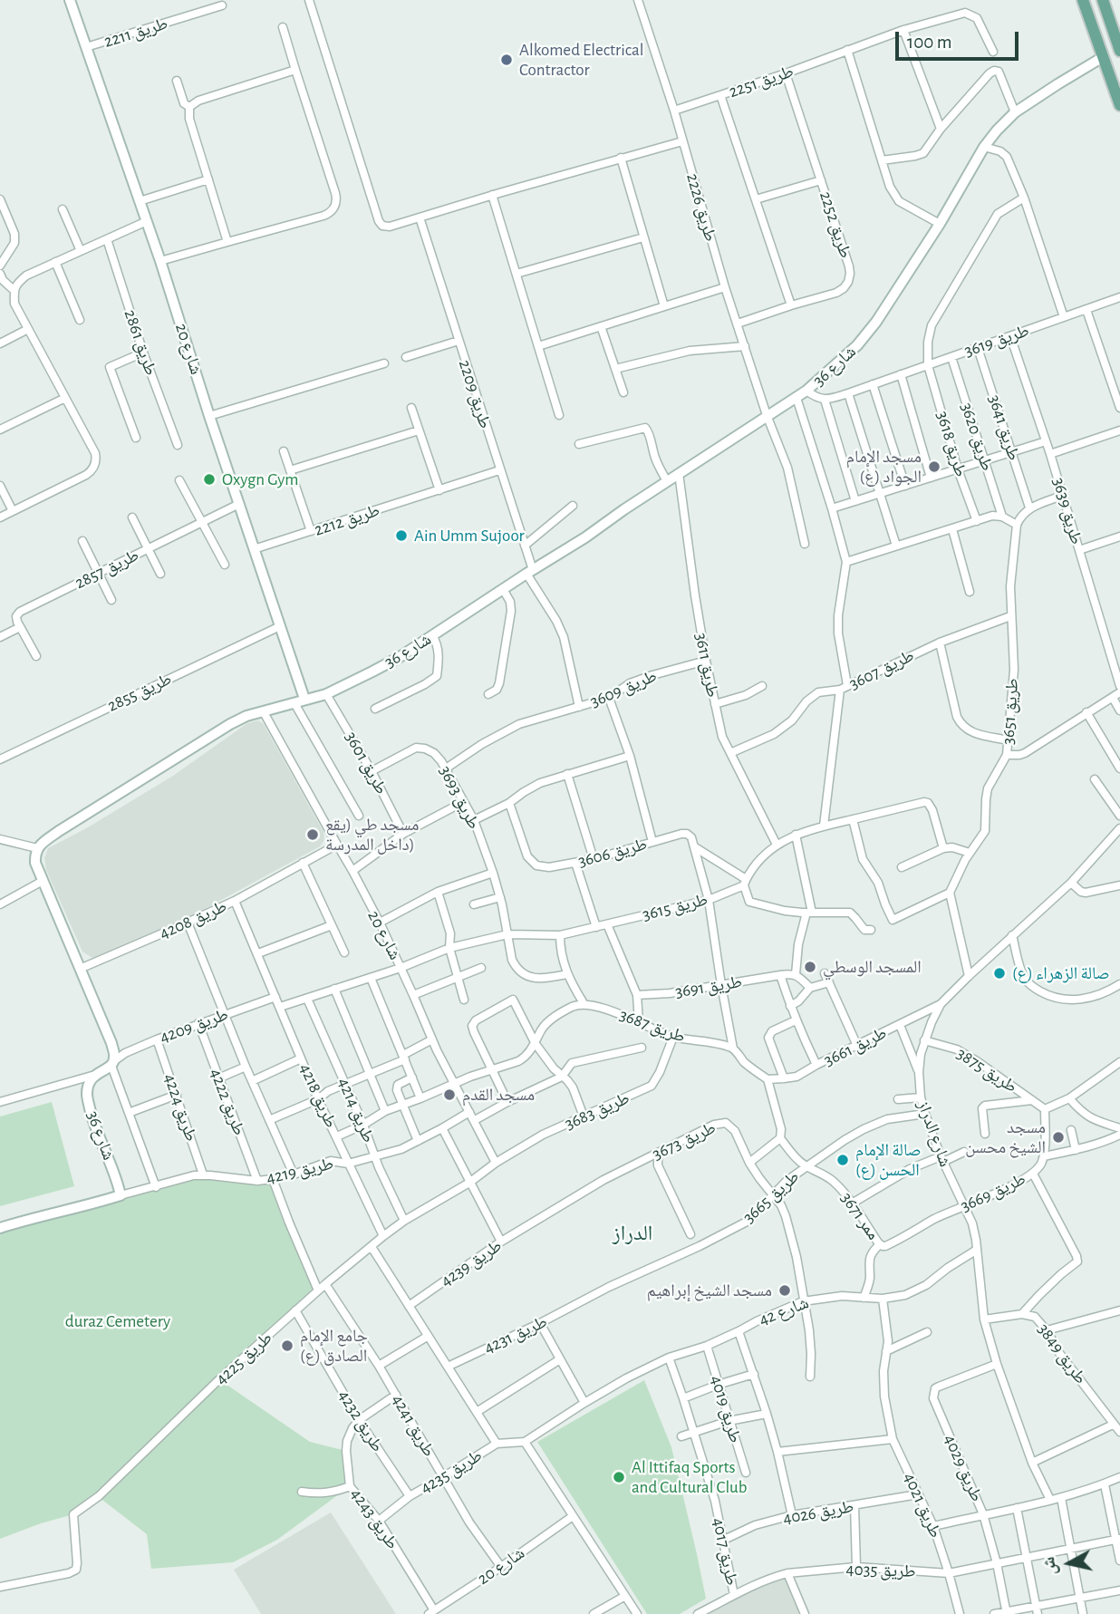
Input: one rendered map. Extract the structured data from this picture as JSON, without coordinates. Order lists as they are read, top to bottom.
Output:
{
  "streets": {
    "street": [
      "طريق 2211",
      "طريق 2251",
      "طريق 2226",
      "طريق 2252",
      "طريق 3619",
      "طريق 2861",
      "شارع 20",
      "شارع 36",
      "طريق 2209",
      "طريق 3641",
      "طريق 3620",
      "طريق 3618",
      "طريق 3639",
      "طريق 2212",
      "طريق 2857",
      "طريق 3611",
      "طريق 3607",
      "طريق 3609",
      "طريق 2855",
      "طريق 3651",
      "طريق 3601",
      "طريق 3693",
      "طريق 3606",
      "طريق 3615",
      "طريق 4208",
      "طريق 3691",
      "طريق 4209",
      "طريق 3687",
      "طريق 3661",
      "طريق 3875",
      "طريق 4218",
      "طريق 4222",
      "طريق 4224",
      "طريق 4214",
      "طريق 3683",
      "شارع الدراز",
      "طريق 3673",
      "طريق 4219",
      "طريق 3669",
      "طريق 3665",
      "ممر 3671",
      "طريق 4239",
      "شارع 42",
      "طريق 4231",
      "طريق 3849",
      "طريق 4225",
      "طريق 4019",
      "طريق 4232",
      "طريق 4241",
      "طريق 4029",
      "طريق 4235",
      "طريق 4021",
      "طريق 4026",
      "طريق 4243",
      "طريق 4017",
      "طريق 4035"
    ]
  },
  "crossings": [
    ["طريق 2211", "شارع 20"],
    ["طريق 2251", "طريق 2226"],
    ["طريق 2251", "طريق 2252"],
    ["طريق 2226", "طريق 2252"],
    ["طريق 2226", "شارع 36"],
    ["طريق 3619", "طريق 3641"],
    ["طريق 3619", "طريق 3620"],
    ["طريق 3619", "طريق 3618"],
    ["طريق 3619", "طريق 3639"],
    ["شارع 20", "شارع 36"],
    ["شارع 20", "طريق 2212"],
    ["شارع 20", "طريق 2857"],
    ["شارع 20", "طريق 2855"],
    ["شارع 20", "طريق 3615"],
    ["شارع 20", "طريق 4208"],
    ["شارع 20", "طريق 3683"],
    ["شارع 20", "طريق 4219"],
    ["شارع 20", "طريق 4225"],
    ["شارع 20", "طريق 4241"],
    ["شارع 20", "طريق 4243"],
    ["شارع 36", "طريق 2209"],
    ["شارع 36", "طريق 3611"],
    ["شارع 36", "طريق 3609"],
    ["شارع 36", "طريق 3601"],
    ["شارع 36", "طريق 4219"],
    ["طريق 2209", "طريق 2212"],
    ["طريق 2209", "طريق 3609"],
    ["طريق 3641", "طريق 3651"],
    ["طريق 3611", "طريق 3607"],
    ["طريق 3611", "طريق 3609"],
    ["طريق 3611", "طريق 3615"],
    ["طريق 3607", "طريق 3651"],
    ["طريق 3609", "طريق 3693"],
    ["طريق 3601", "طريق 3693"],
    ["طريق 3693", "طريق 3615"],
    ["طريق 4208", "طريق 4218"],
    ["طريق 4209", "طريق 4218"],
    ["طريق 4209", "طريق 4222"],
    ["طريق 4209", "طريق 4224"],
    ["طريق 3687", "طريق 3683"],
    ["طريق 3661", "شارع الدراز"],
    ["طريق 3875", "شارع الدراز"],
    ["طريق 4218", "طريق 4219"],
    ["طريق 4218", "طريق 4225"],
    ["طريق 4222", "طريق 4219"],
    ["طريق 4224", "طريق 4219"],
    ["طريق 4214", "طريق 4219"],
    ["طريق 4214", "طريق 4225"],
    ["طريق 3683", "طريق 4225"],
    ["شارع الدراز", "طريق 3669"],
    ["شارع الدراز", "طريق 3665"],
    ["شارع الدراز", "شارع 42"],
    ["شارع الدراز", "طريق 3849"],
    ["شارع الدراز", "طريق 4029"],
    ["طريق 3673", "طريق 3665"],
    ["طريق 3673", "طريق 4239"],
    ["طريق 3673", "شارع 42"],
    ["طريق 3669", "ممر 3671"],
    ["طريق 3665", "ممر 3671"],
    ["طريق 3665", "طريق 4231"],
    ["شارع 42", "طريق 4019"],
    ["شارع 42", "طريق 4235"],
    ["شارع 42", "طريق 4021"],
    ["شارع 42", "طريق 4017"],
    ["طريق 4225", "طريق 4232"],
    ["طريق 4225", "طريق 4241"],
    ["طريق 4232", "طريق 4235"],
    ["طريق 4232", "طريق 4243"],
    ["طريق 4241", "طريق 4235"],
    ["طريق 4029", "طريق 4035"],
    ["طريق 4235", "طريق 4243"],
    ["طريق 4021", "طريق 4026"],
    ["طريق 4021", "طريق 4035"],
    ["طريق 4026", "طريق 4017"],
    ["طريق 4017", "طريق 4035"]
  ],
  "districts": ["الدراز"],
  "parks": ["duraz Cemetery"],
  "places": [
    "Alkomed Electrical Contractor",
    "مسجد الإمام الجواد (ع)",
    "Oxygn Gym",
    "Ain Umm Sujoor",
    "مسجد طي (يقع داخل المدرسة)",
    "المسجد الوسطي",
    "(ع) صالة الزهراء",
    "مسجد القدم",
    "مسجد الشيخ محسن",
    "صالة الإمام الحسن (ع)",
    "مسجد الشيخ إبراهيم",
    "جامع الإمام الصادق (ع)",
    "Al Ittifaq Sports and Cultural Club"
  ],
  "scale_bar": "100 m",
  "north": "left"
}
